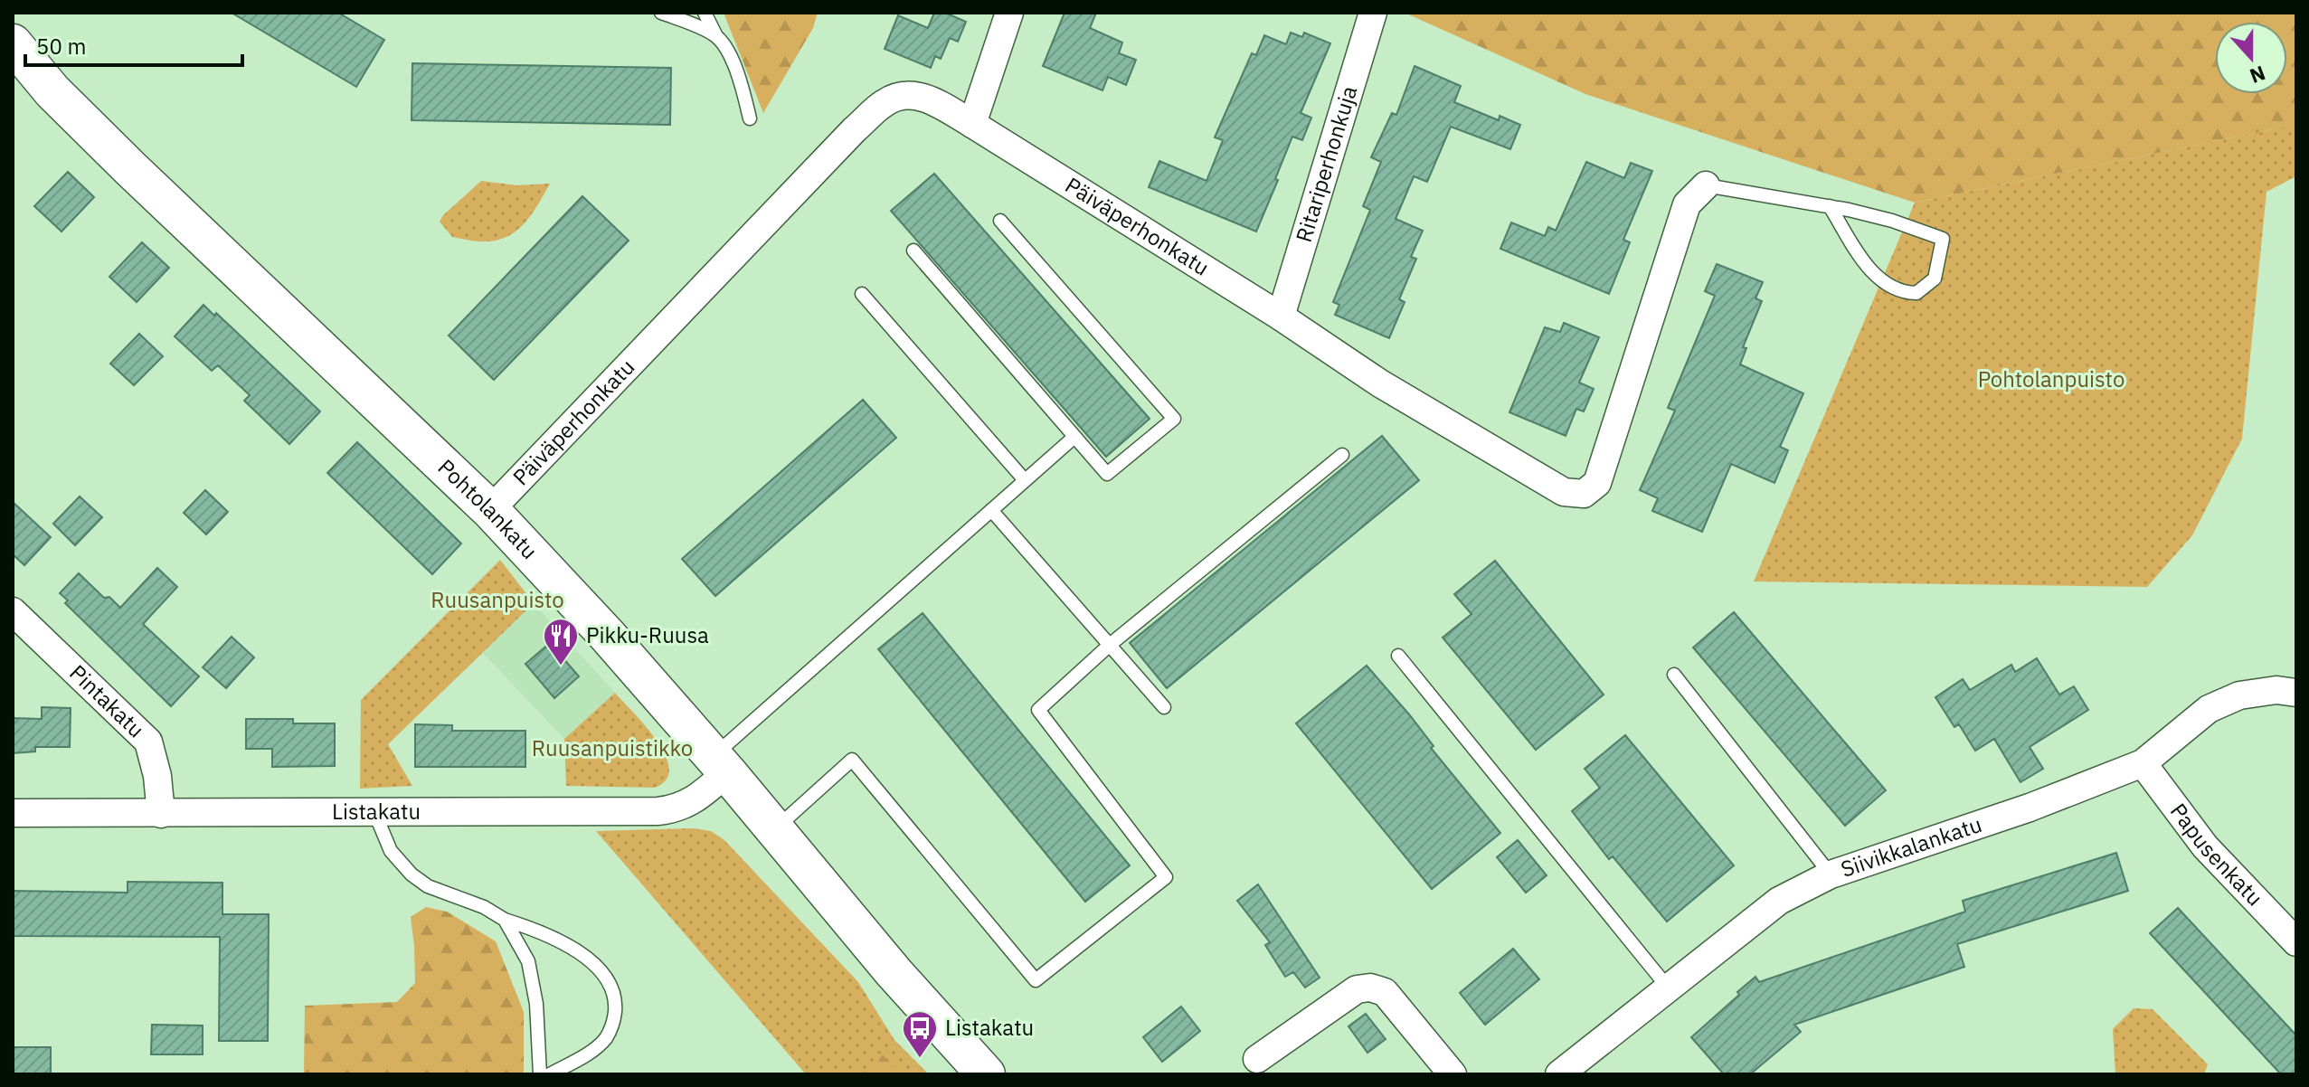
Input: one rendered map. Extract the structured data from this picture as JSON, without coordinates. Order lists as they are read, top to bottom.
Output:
{
  "streets": {
    "main road": ["Pohtolankatu"],
    "street": [
      "Ritariperhonkuja",
      "Päiväperhonkatu",
      "Pintakatu",
      "Listakatu",
      "Siivikkalankatu",
      "Papusenkatu"
    ]
  },
  "crossings": [
    ["Ritariperhonkuja", "Päiväperhonkatu"],
    ["Päiväperhonkatu", "Pohtolankatu"],
    ["Pohtolankatu", "Listakatu"],
    ["Pintakatu", "Listakatu"],
    ["Siivikkalankatu", "Papusenkatu"]
  ],
  "parks": ["Pohtolanpuisto", "Ruusanpuisto", "Ruusanpuistikko"],
  "places": {
    "restaurant": ["Pikku-Ruusa"],
    "bus stop": ["Listakatu"]
  },
  "scale_bar": "50 m",
  "north": "bottom"
}
